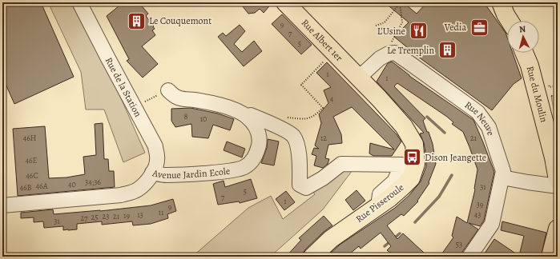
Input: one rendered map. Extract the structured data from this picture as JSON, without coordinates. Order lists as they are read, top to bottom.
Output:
{
  "streets": {
    "main road": ["Rue Albert 1er", "Rue du Moulin", "Rue Pisseroule"],
    "street": ["Rue de la Station", "Rue Neuve", "Avenue Jardin Ecole"]
  },
  "crossings": [
    ["Rue Albert 1er", "Rue Pisseroule"],
    ["Rue de la Station", "Avenue Jardin Ecole"]
  ],
  "places": {
    "building": ["Le Couquemont", "Le Tremplin"],
    "office": ["Vedia"],
    "restaurant": ["L'Usine"],
    "bus stop": ["Dison Jeangette"]
  },
  "house_numbers": [
    "9",
    "7",
    "5",
    "1",
    "1",
    "4",
    "8",
    "10",
    "46H",
    "12",
    "21",
    "46E",
    "46C",
    "34;36",
    "40",
    "46A",
    "31",
    "46B",
    "5",
    "7",
    "1",
    "39",
    "9",
    "11",
    "13",
    "43",
    "19",
    "23",
    "21",
    "25",
    "27",
    "31",
    "53"
  ],
  "north": "top"
}
